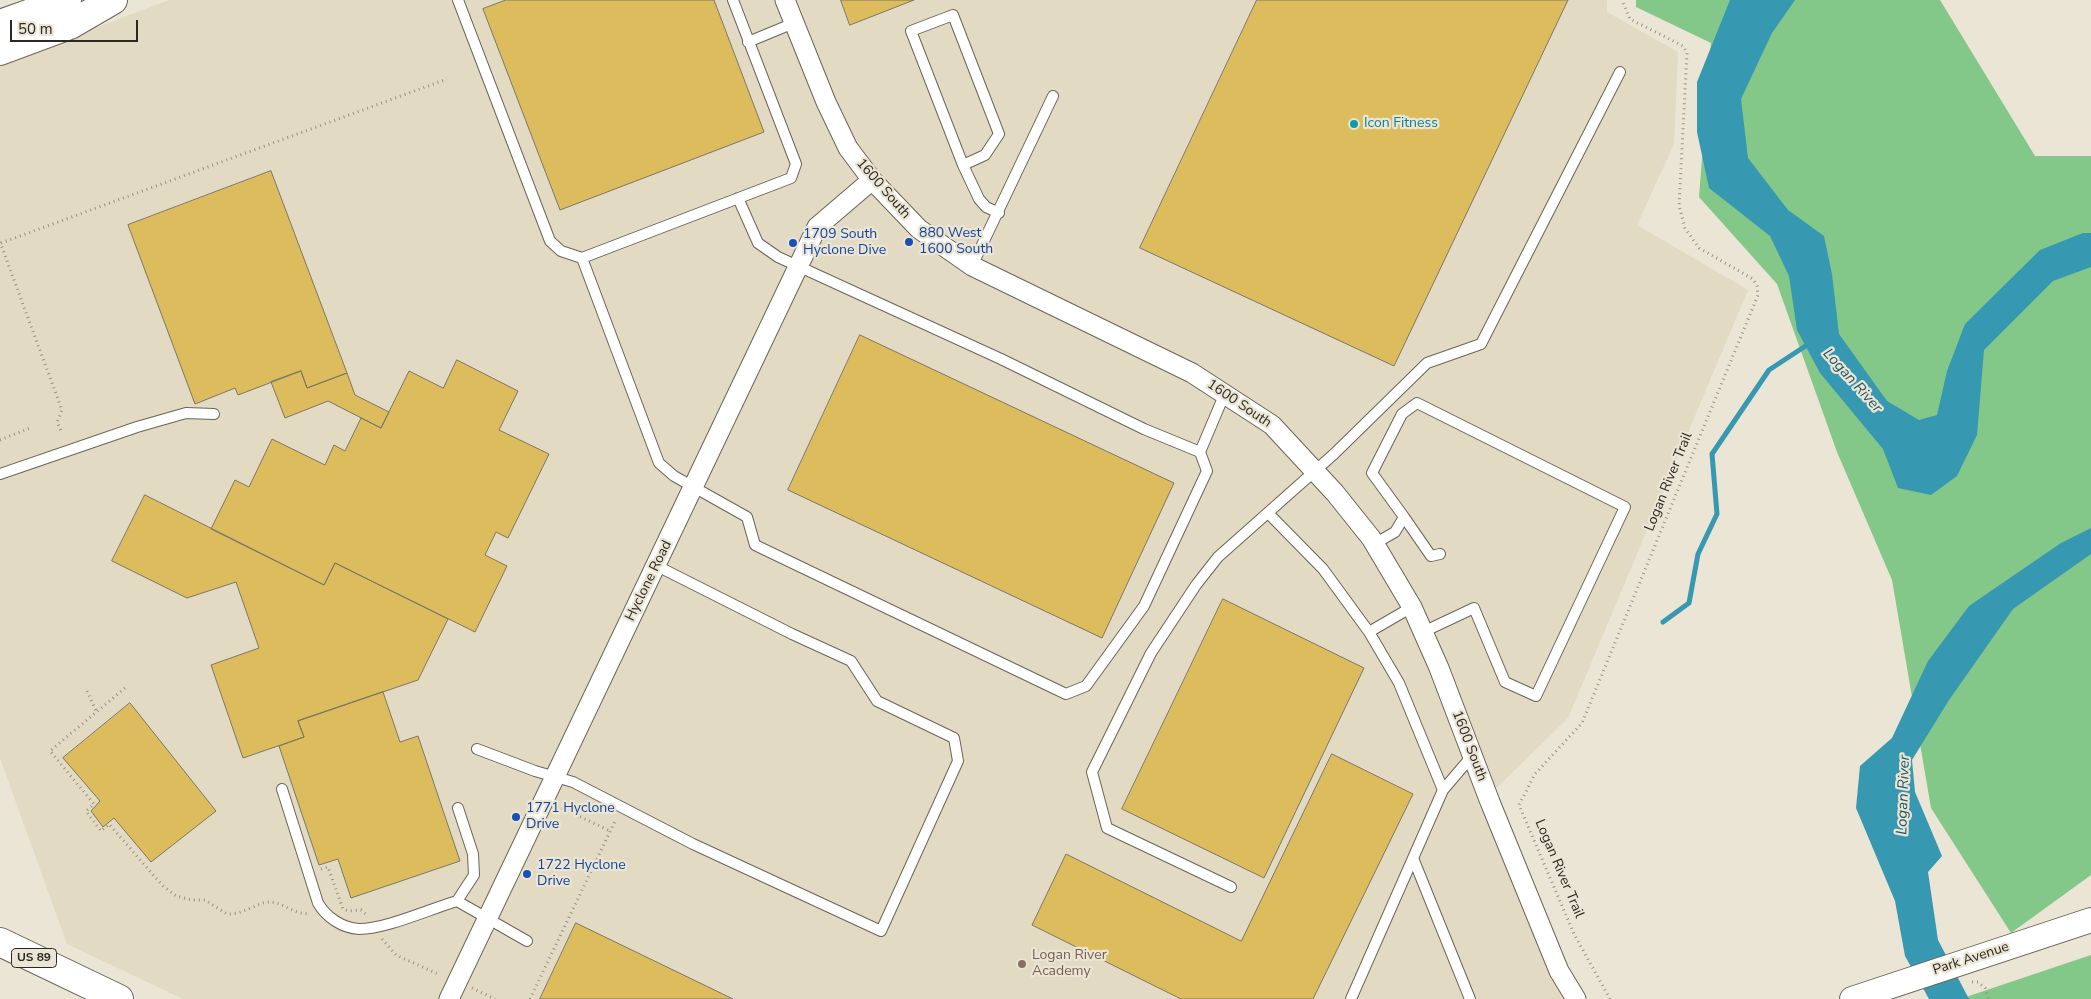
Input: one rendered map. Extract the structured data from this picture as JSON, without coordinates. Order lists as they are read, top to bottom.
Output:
{
  "streets": {
    "main road": ["US 89"],
    "street": ["1600 South", "Hyclone Road", "Park Avenue"],
    "path": ["Logan River Trail"]
  },
  "crossings": [
    ["1600 South", "Hyclone Road"]
  ],
  "water": ["Logan River"],
  "places": [
    "Icon Fitness",
    "880 West 1600 South",
    "1709 South Hyclone Dive",
    "1771 Hyclone Drive",
    "1722 Hyclone Drive",
    "Logan River Academy"
  ],
  "scale_bar": "50 m"
}
